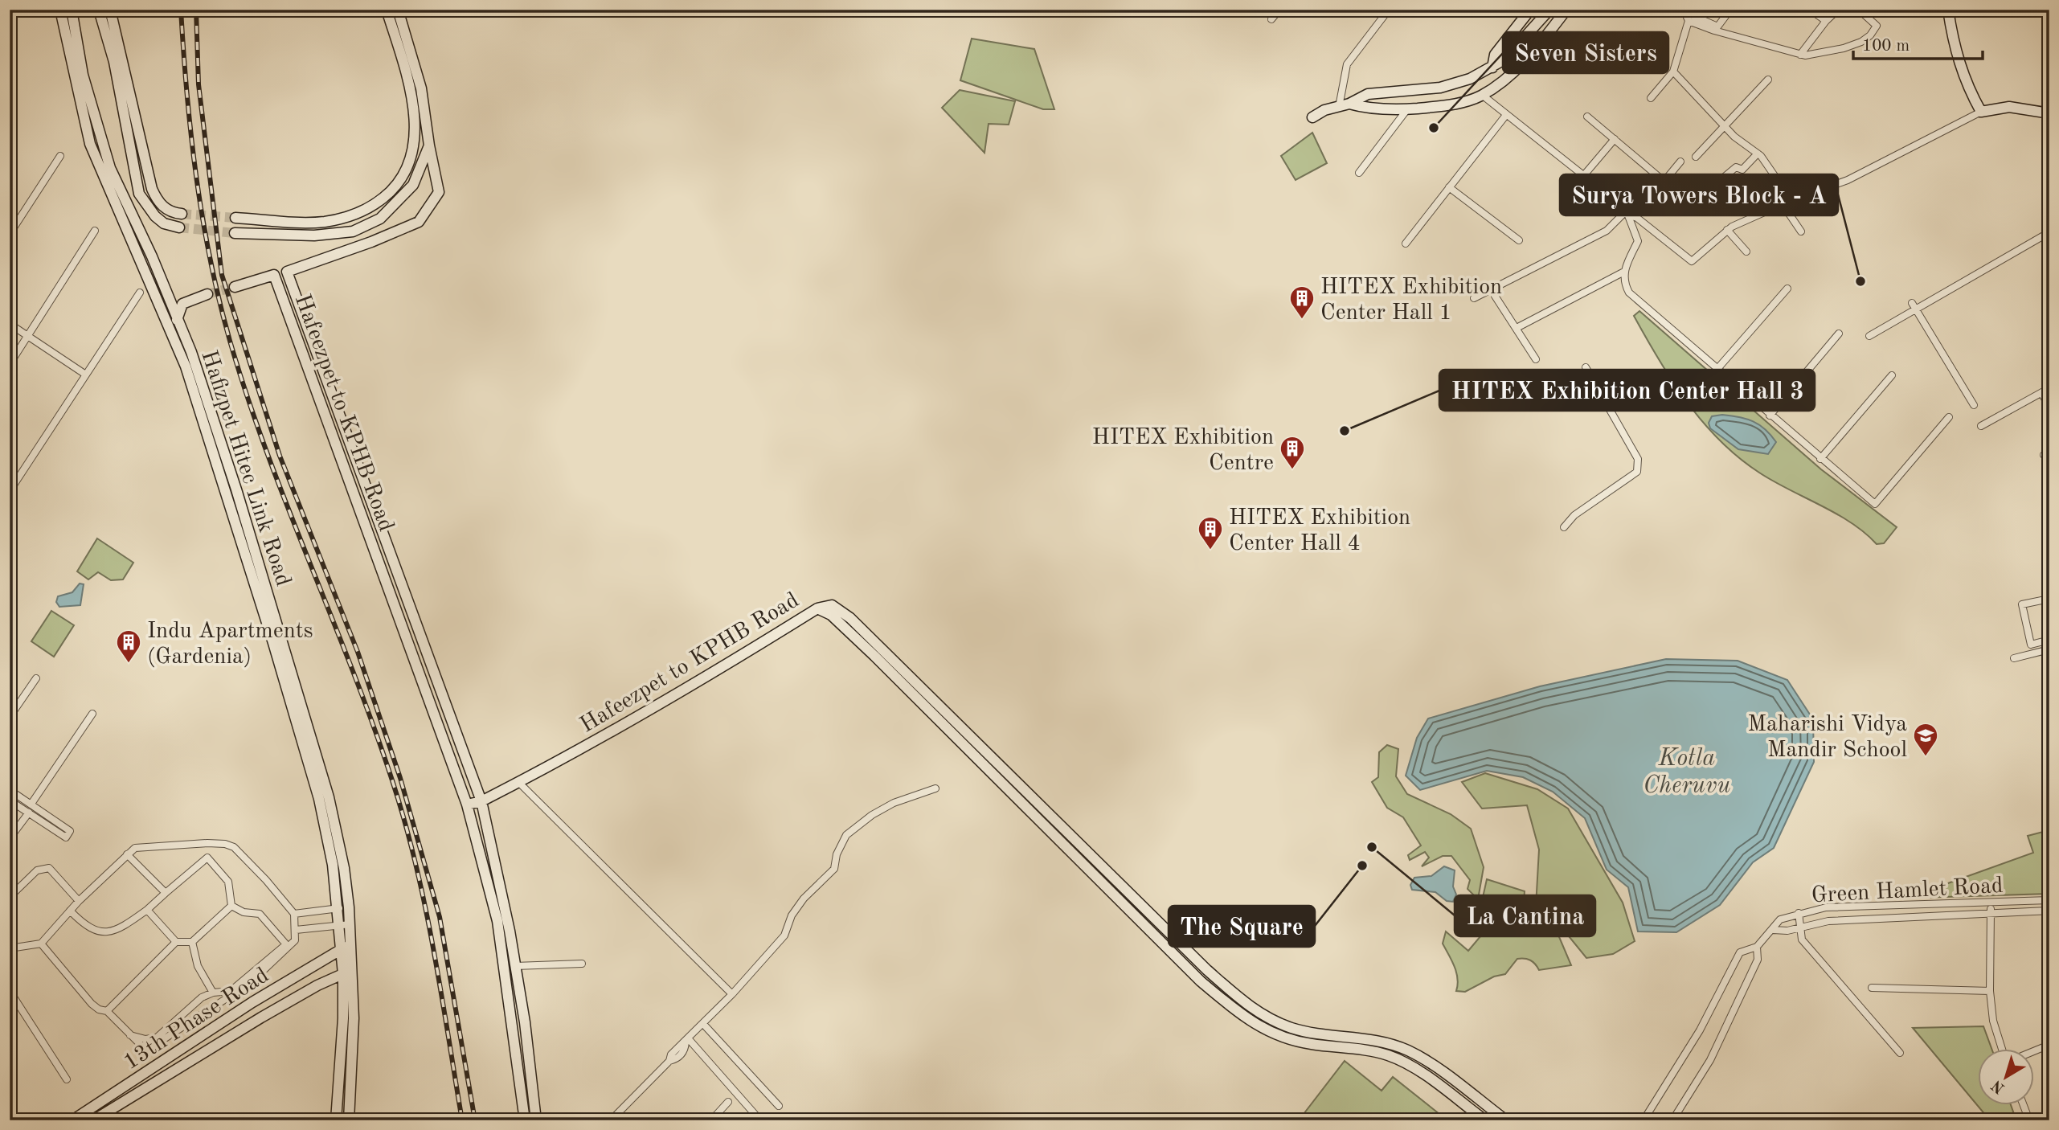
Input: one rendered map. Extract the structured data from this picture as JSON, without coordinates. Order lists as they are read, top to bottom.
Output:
{
  "streets": {
    "main road": ["Hafeezpet to KPHB Road", "Hafizpet Hitec Link Road", "13th Phase Road"],
    "street": ["Green Hamlet Road"]
  },
  "crossings": [
    ["Hafizpet Hitec Link Road", "13th Phase Road"]
  ],
  "water": ["Kotla Cheruvu"],
  "places": {
    "other": [
      "Seven Sisters",
      "Surya Towers Block - A",
      "HITEX Exhibition Center Hall 3",
      "La Cantina",
      "The Square"
    ],
    "building": [
      "HITEX Exhibition Center Hall 1",
      "HITEX Exhibition Centre",
      "HITEX Exhibition Center Hall 4",
      "Indu Apartments (Gardenia)"
    ],
    "school or university": ["Maharishi Vidya Mandir School"]
  },
  "scale_bar": "100 m",
  "north": "bottom left"
}
